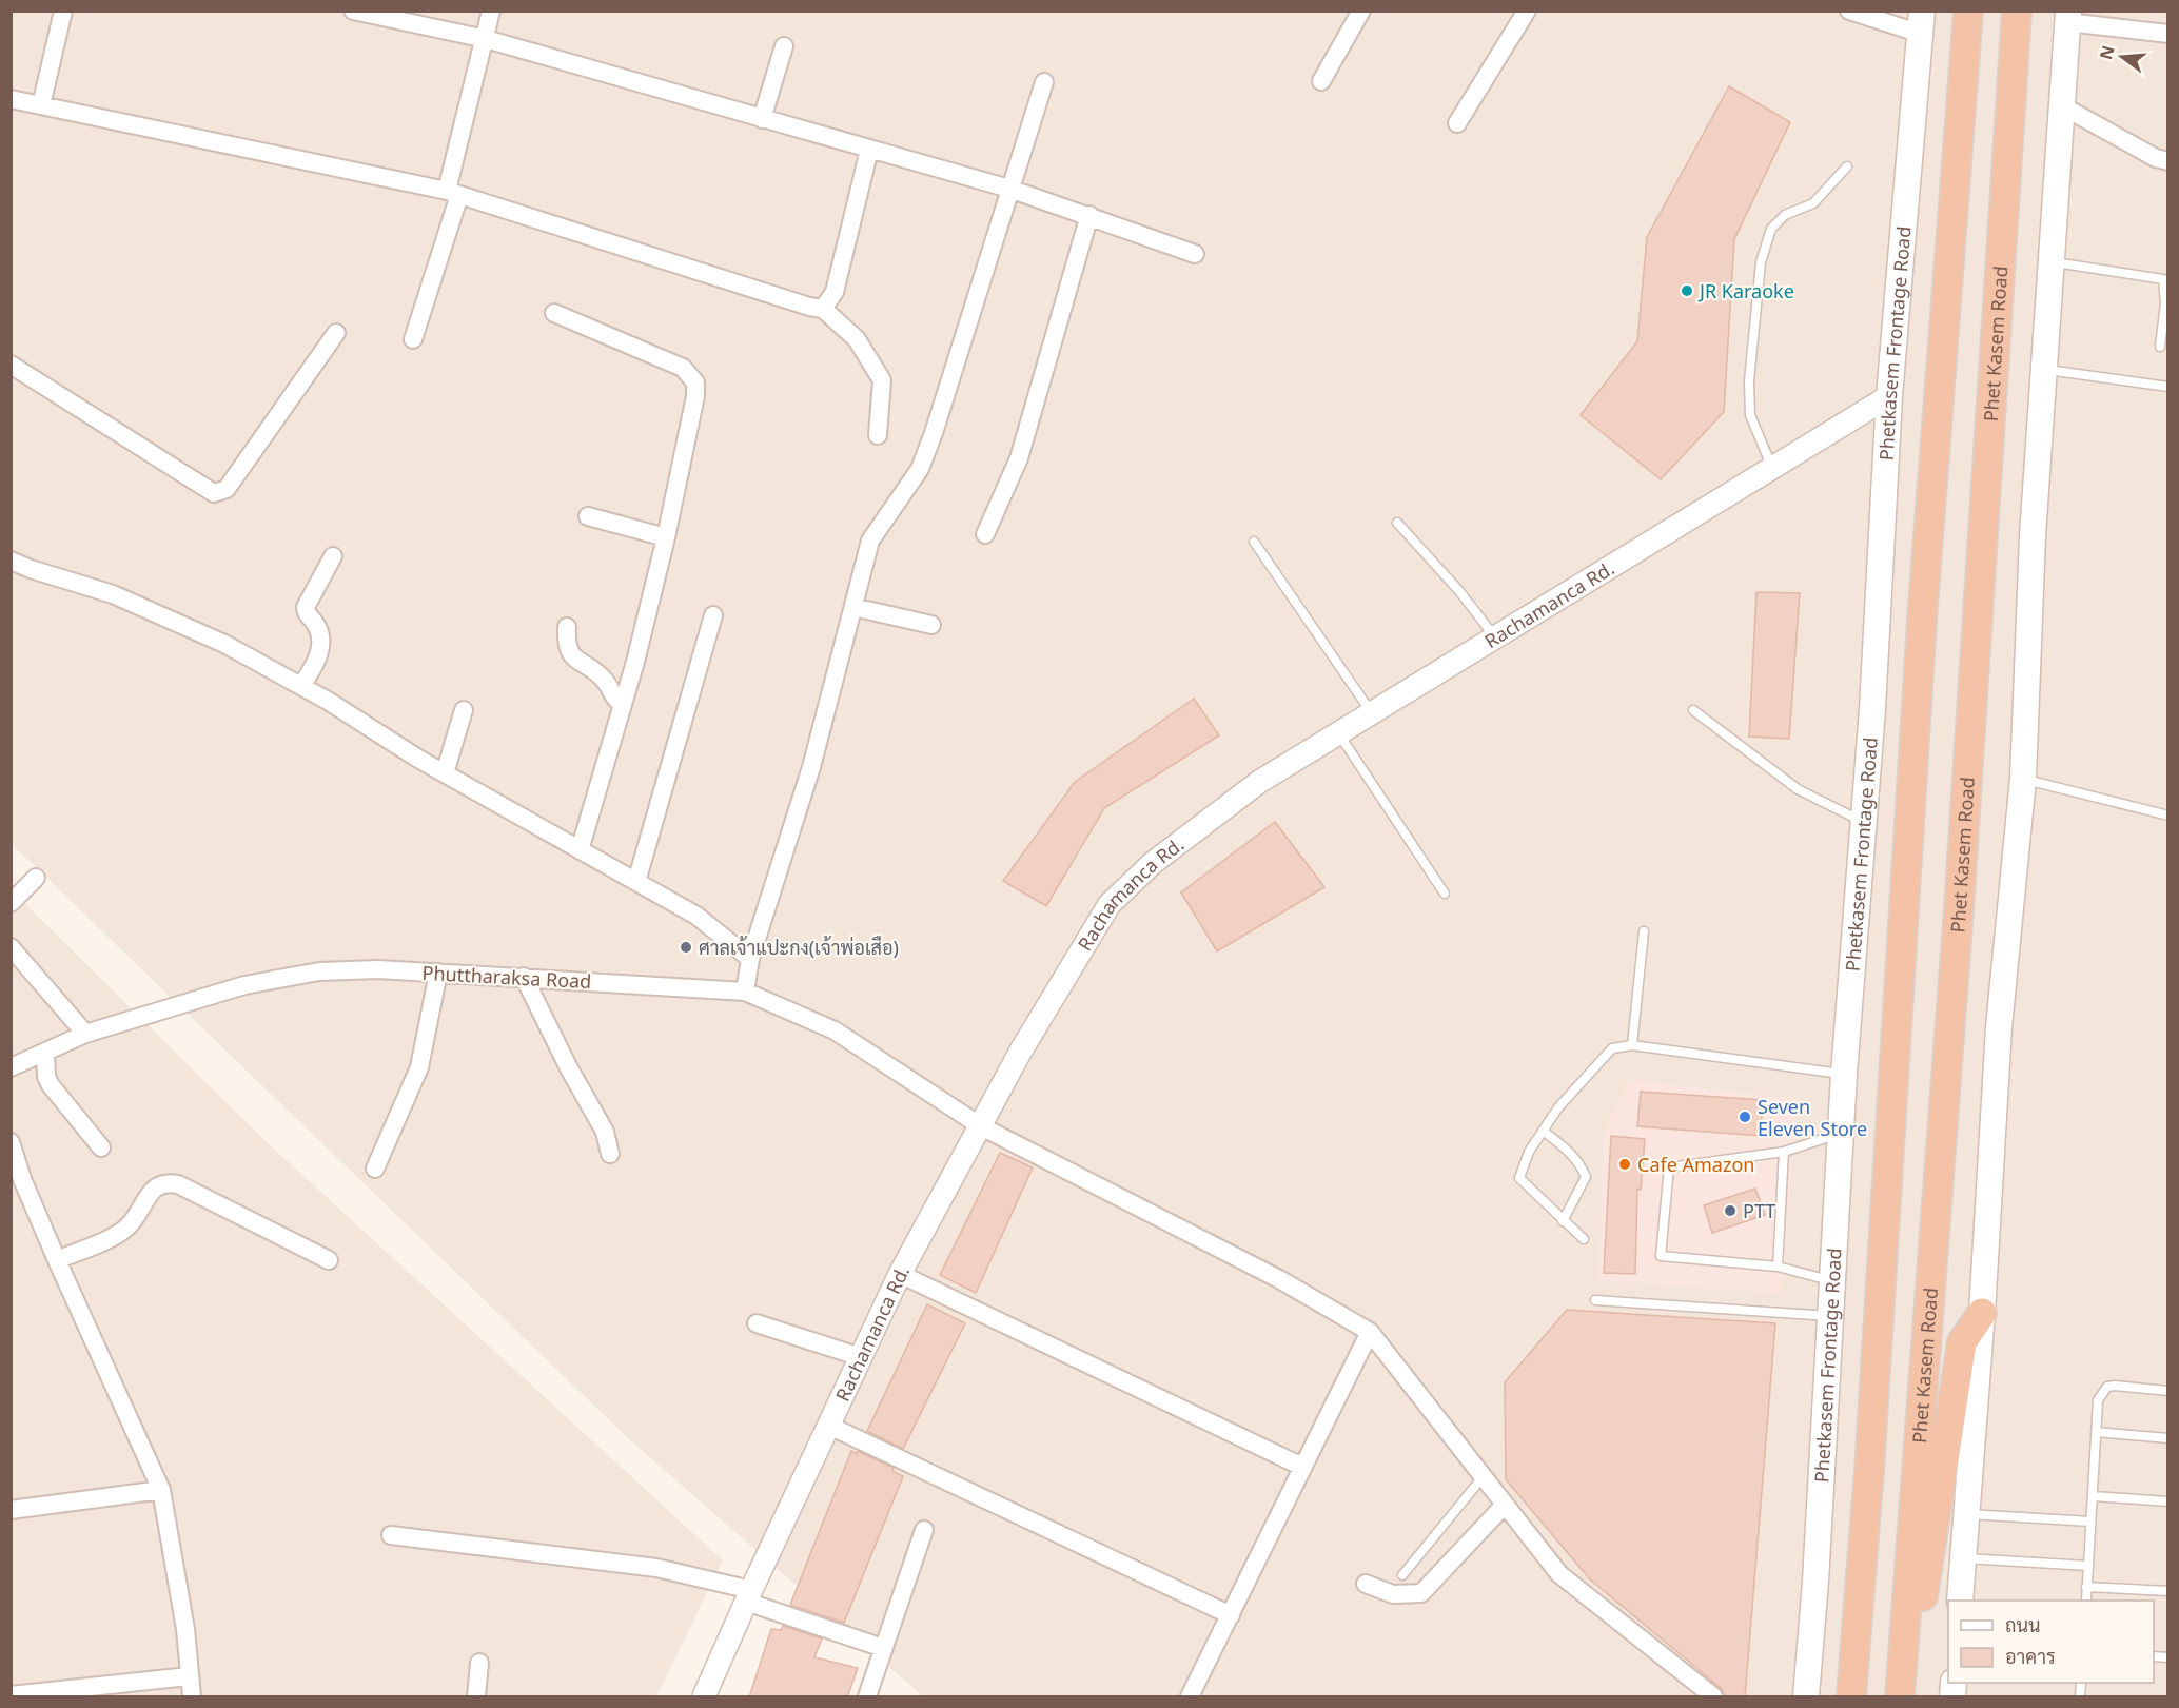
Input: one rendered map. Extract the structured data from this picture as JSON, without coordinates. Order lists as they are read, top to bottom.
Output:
{
  "streets": {
    "highway": ["Phet Kasem Road"],
    "main road": ["Phetkasem Frontage Road"],
    "street": ["Rachamanca Rd.", "Phuttharaksa Road"]
  },
  "crossings": [
    ["Phetkasem Frontage Road", "Rachamanca Rd."],
    ["Rachamanca Rd.", "Phuttharaksa Road"]
  ],
  "places": [
    "JR Karaoke",
    "ศาลเจ้าแปะกง(เจ้าพ่อเสือ)",
    "Seven Eleven Store",
    "Cafe Amazon",
    "PTT"
  ],
  "legend": ["ถนน", "อาคาร"],
  "north": "left"
}
